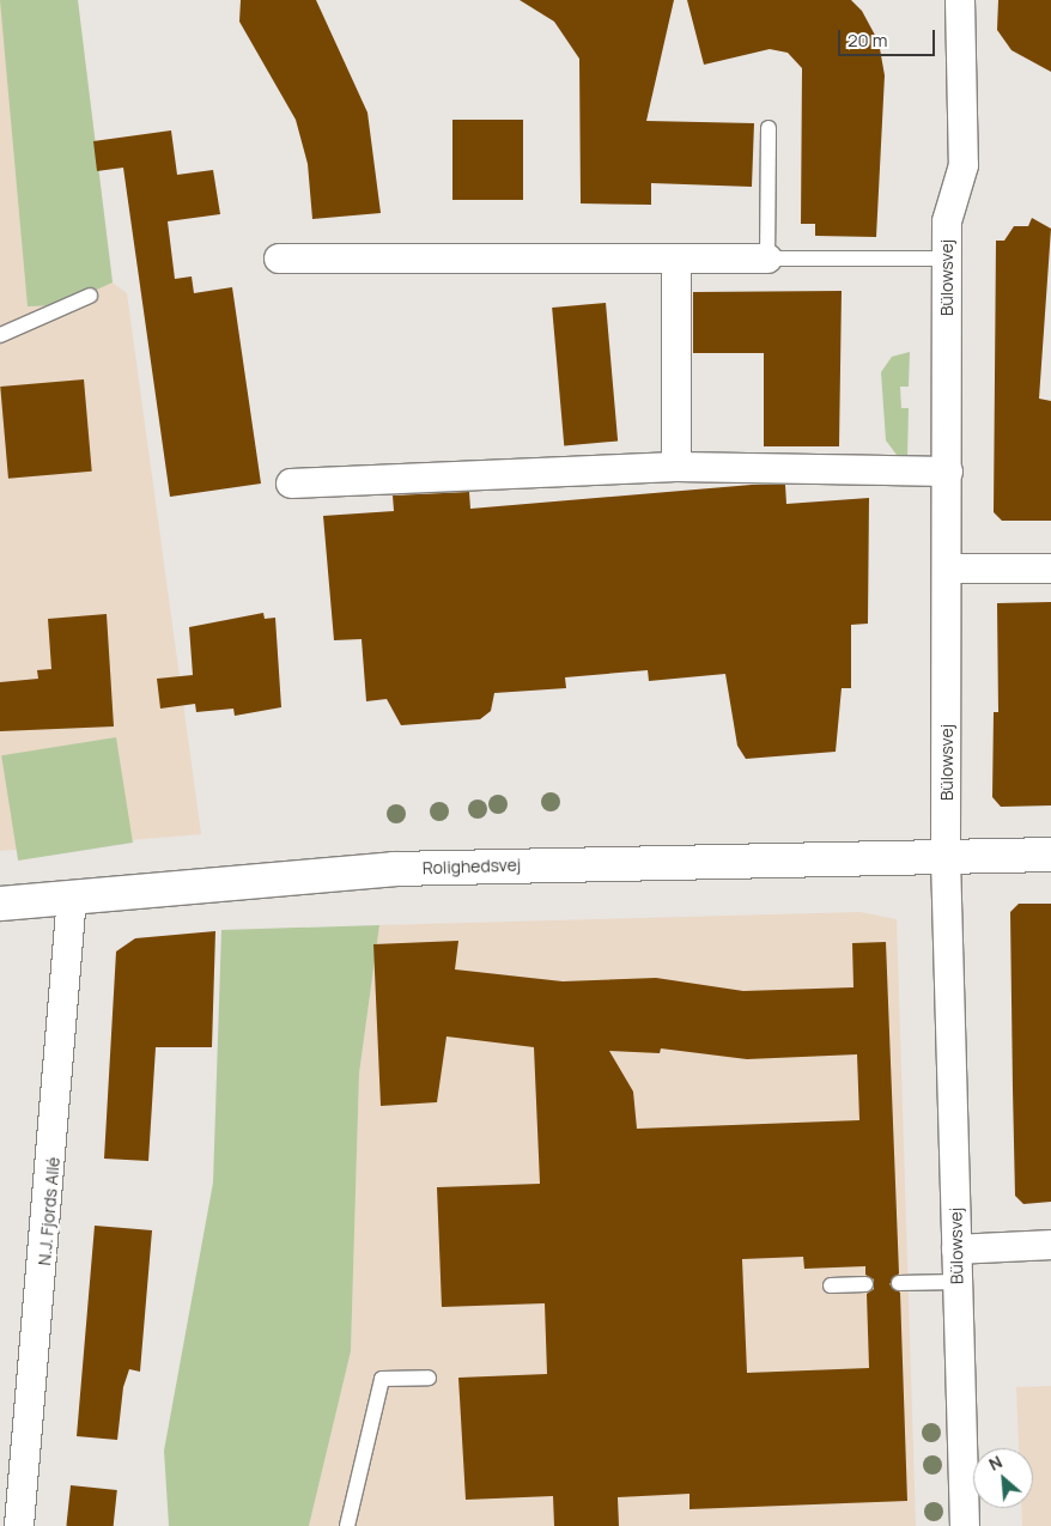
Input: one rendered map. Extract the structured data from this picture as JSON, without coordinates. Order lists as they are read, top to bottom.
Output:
{
  "streets": {
    "street": ["Bülowsvej", "Rolighedsvej", "N.J. Fjords Allé"]
  },
  "crossings": [
    ["Bülowsvej", "Rolighedsvej"],
    ["Rolighedsvej", "N.J. Fjords Allé"]
  ],
  "scale_bar": "20 m",
  "north": "top left"
}
